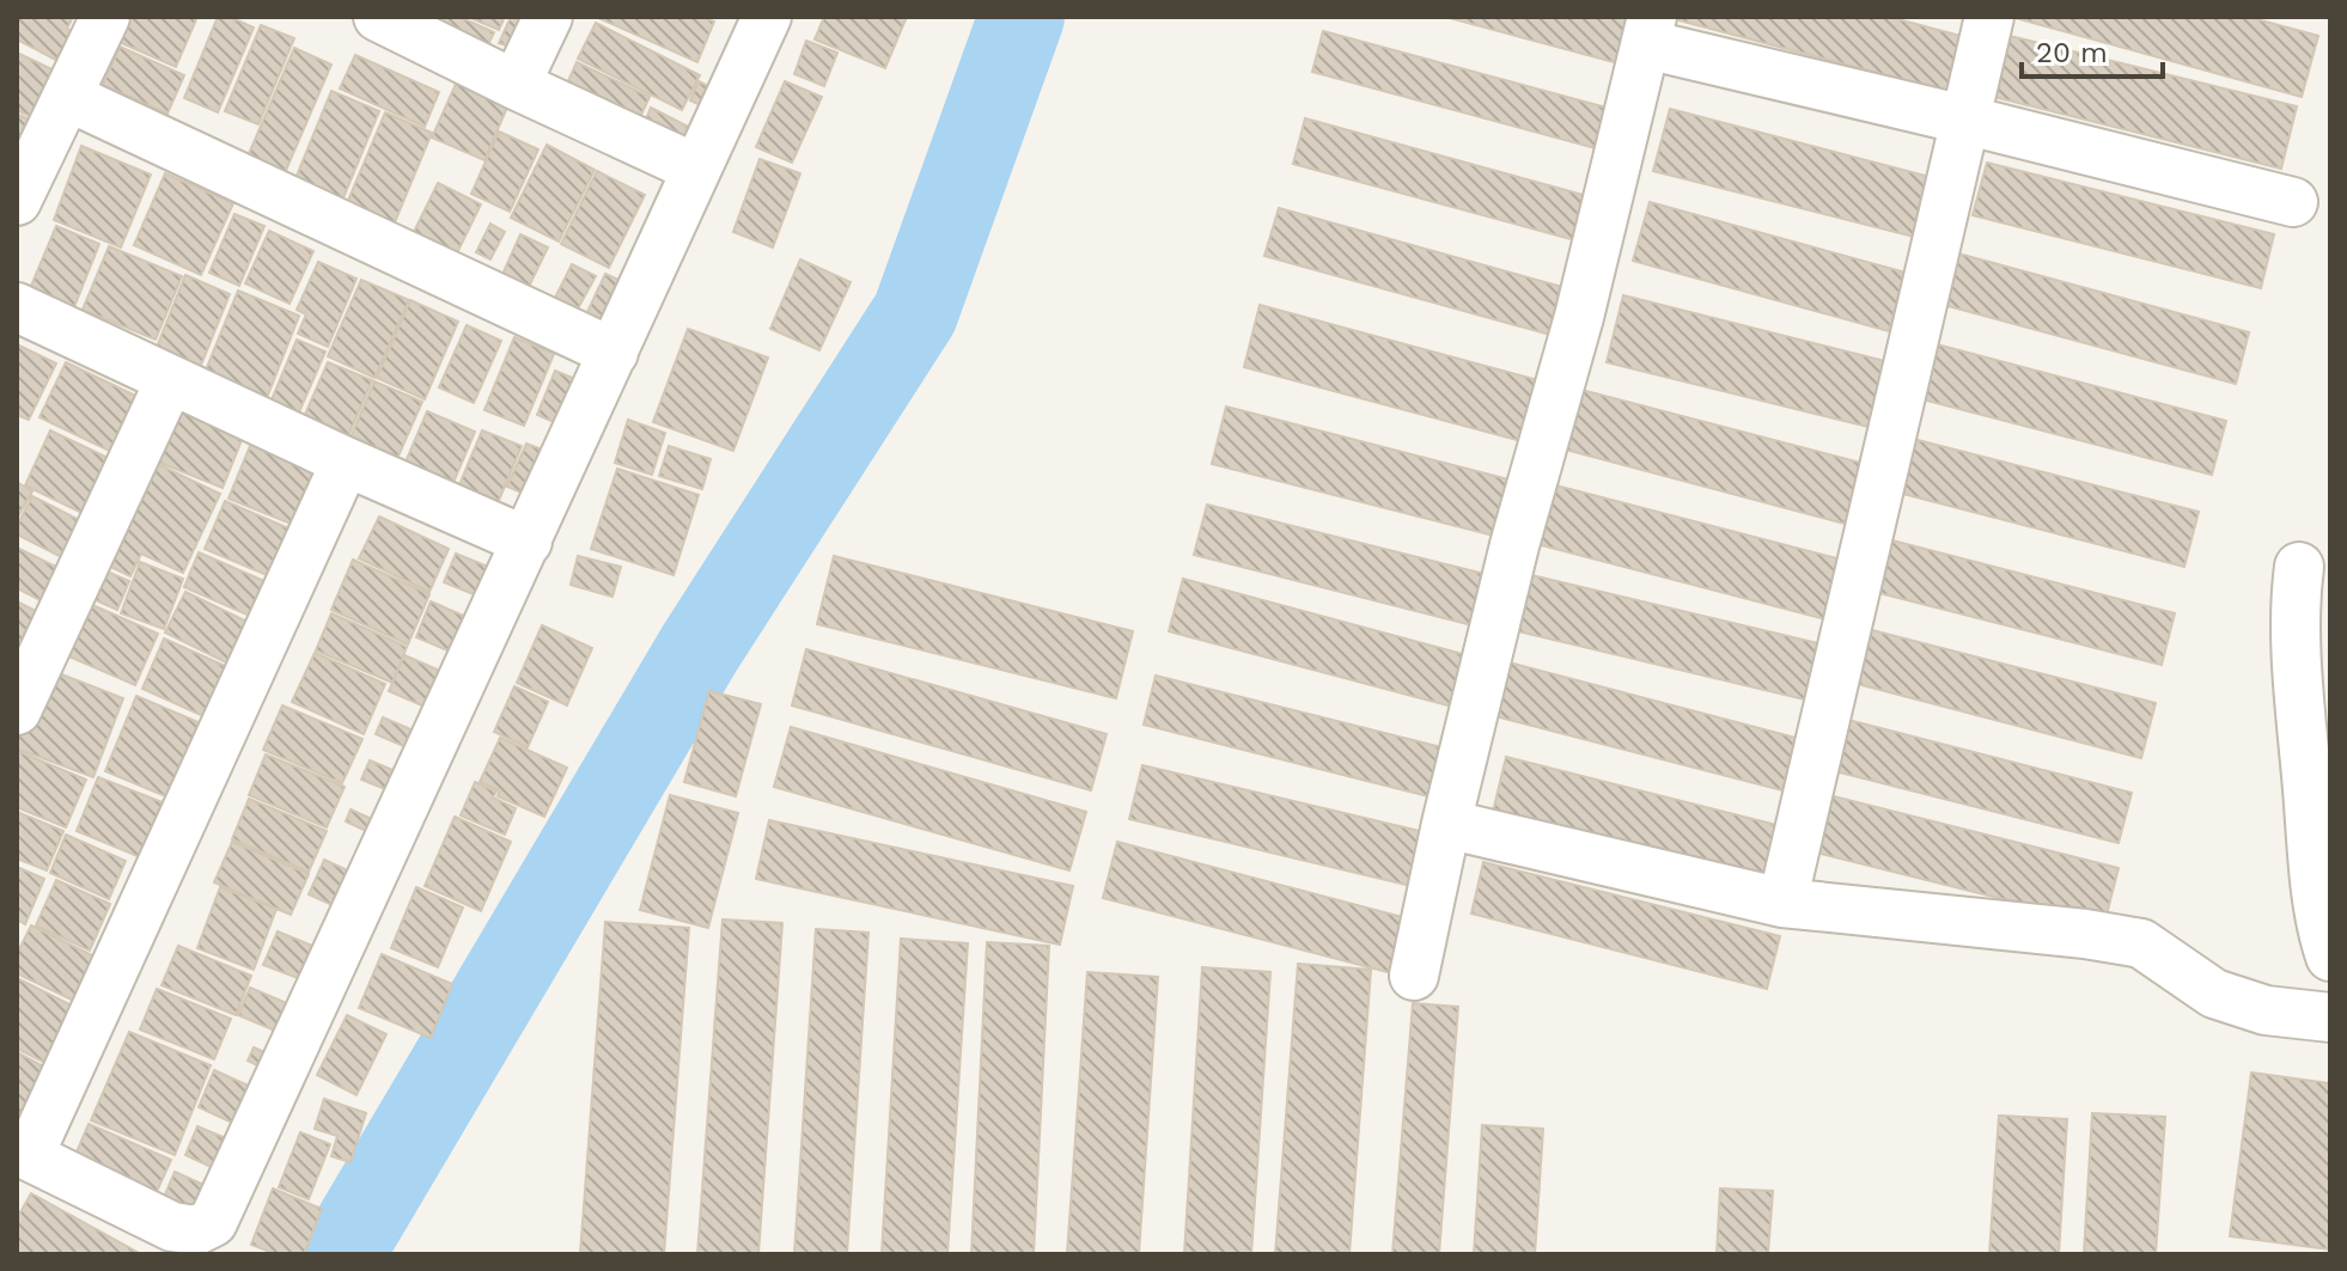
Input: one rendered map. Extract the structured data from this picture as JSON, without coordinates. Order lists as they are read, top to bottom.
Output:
{
  "scale_bar": "20 m"
}
